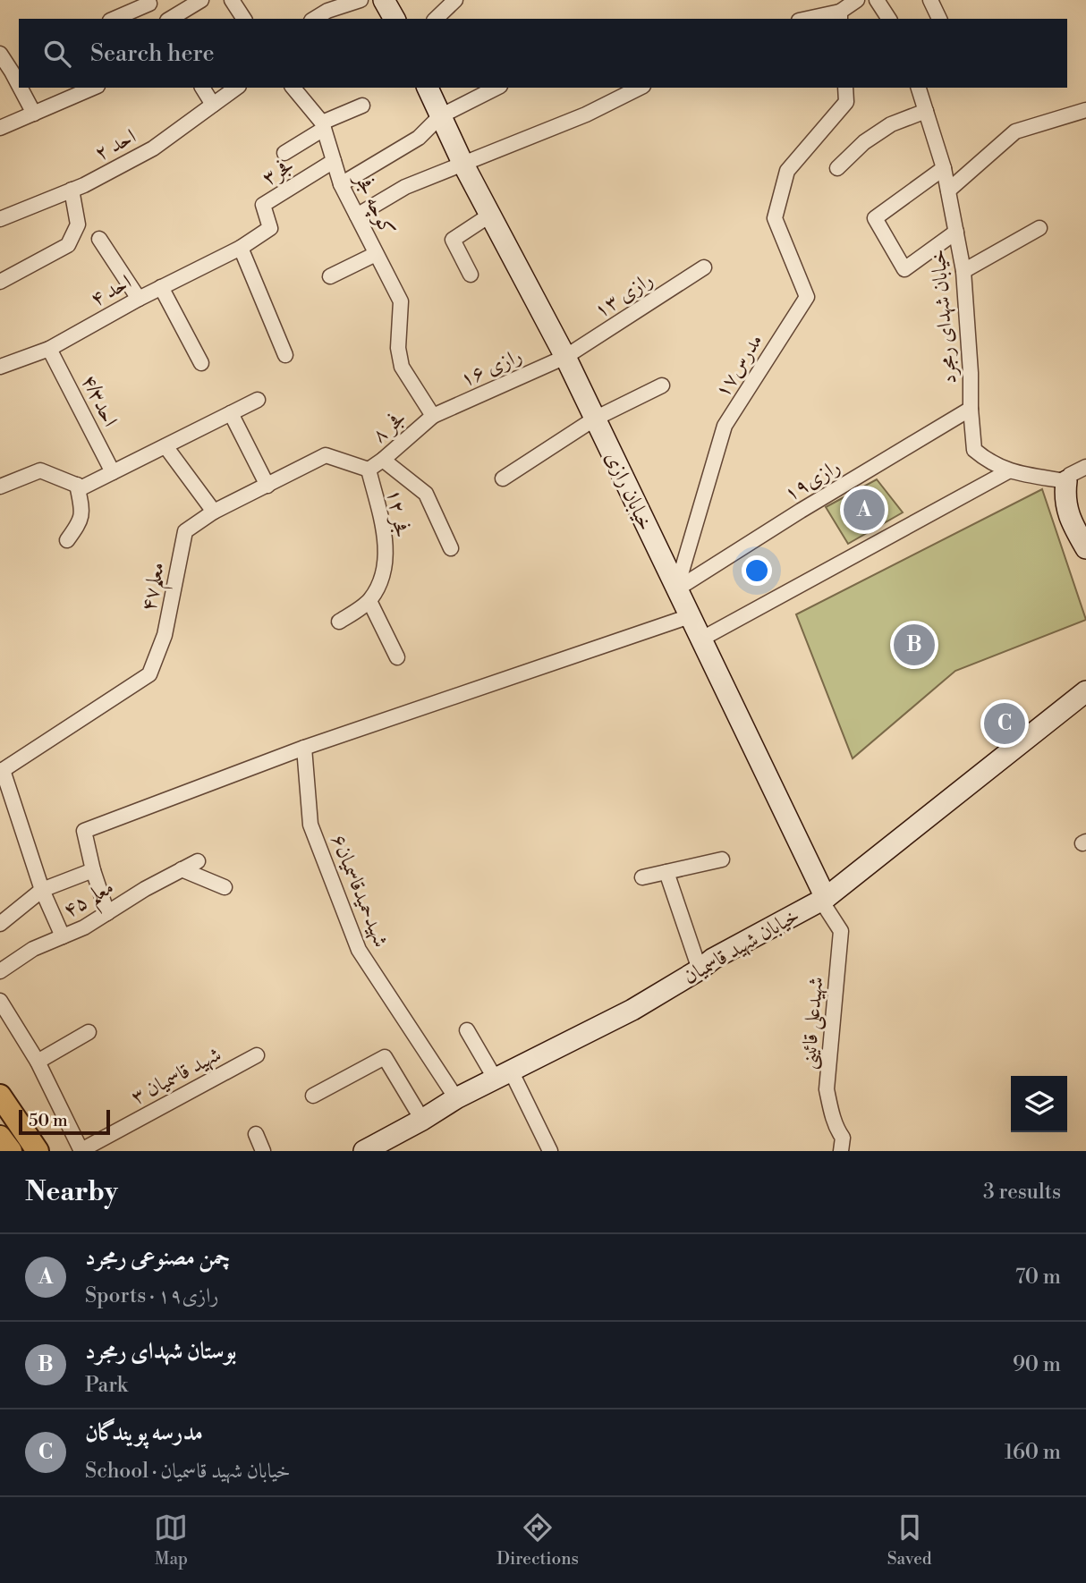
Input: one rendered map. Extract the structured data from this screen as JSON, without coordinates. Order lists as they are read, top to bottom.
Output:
{
  "streets": {
    "street": [
      "احد ۲",
      "فجر۳",
      "کوچه فجر",
      "احد ۴",
      "رازی ۱۳",
      "خیابان شهدای رمجرد",
      "مدرس۱۷",
      "رازی ۱۶",
      "احد۴/۳",
      "فجر ۸",
      "رازی۱۹",
      "خیابان رازی",
      "فجر ۱۲",
      "معلم۴۷",
      "شهیدحمیدقاسمیان۶",
      "معلم ۴۵",
      "خیابان شهید قاسمیان",
      "شهیدعلی قائینی",
      "شهید قاسمیان ۳"
    ]
  },
  "crossings": [
    ["فجر۳", "کوچه فجر"],
    ["فجر۳", "احد ۴"],
    ["کوچه فجر", "فجر ۸"],
    ["احد ۴", "احد۴/۳"],
    ["رازی ۱۳", "رازی ۱۶"],
    ["رازی ۱۳", "خیابان رازی"],
    ["خیابان شهدای رمجرد", "رازی۱۹"],
    ["مدرس۱۷", "رازی۱۹"],
    ["مدرس۱۷", "خیابان رازی"],
    ["رازی ۱۶", "فجر ۸"],
    ["رازی ۱۶", "خیابان رازی"],
    ["فجر ۸", "فجر ۱۲"],
    ["فجر ۸", "معلم۴۷"],
    ["رازی۱۹", "خیابان رازی"],
    ["خیابان رازی", "خیابان شهید قاسمیان"],
    ["خیابان رازی", "شهیدعلی قائینی"],
    ["فجر ۱۲", "معلم۴۷"],
    ["شهیدحمیدقاسمیان۶", "خیابان شهید قاسمیان"],
    ["خیابان شهید قاسمیان", "شهیدعلی قائینی"]
  ],
  "scale_bar": "50 m",
  "page": {
    "search": "Search here",
    "pins": ["A", "B", "C"],
    "scale": "50 m",
    "heading": ["Nearby", "3 results"],
    "list": [
      {
        "mark": "A",
        "name": "چمن مصنوعی رمجرد",
        "note": "Sports · رازی۱۹",
        "value": "70 m"
      },
      {
        "mark": "B",
        "name": "بوستان شهدای رمجرد",
        "note": "Park",
        "value": "90 m"
      },
      {
        "mark": "C",
        "name": "مدرسه پویندگان",
        "note": "School · خیابان شهید قاسمیان",
        "value": "160 m"
      }
    ],
    "nav": ["Map", "Directions", "Saved"]
  }
}
